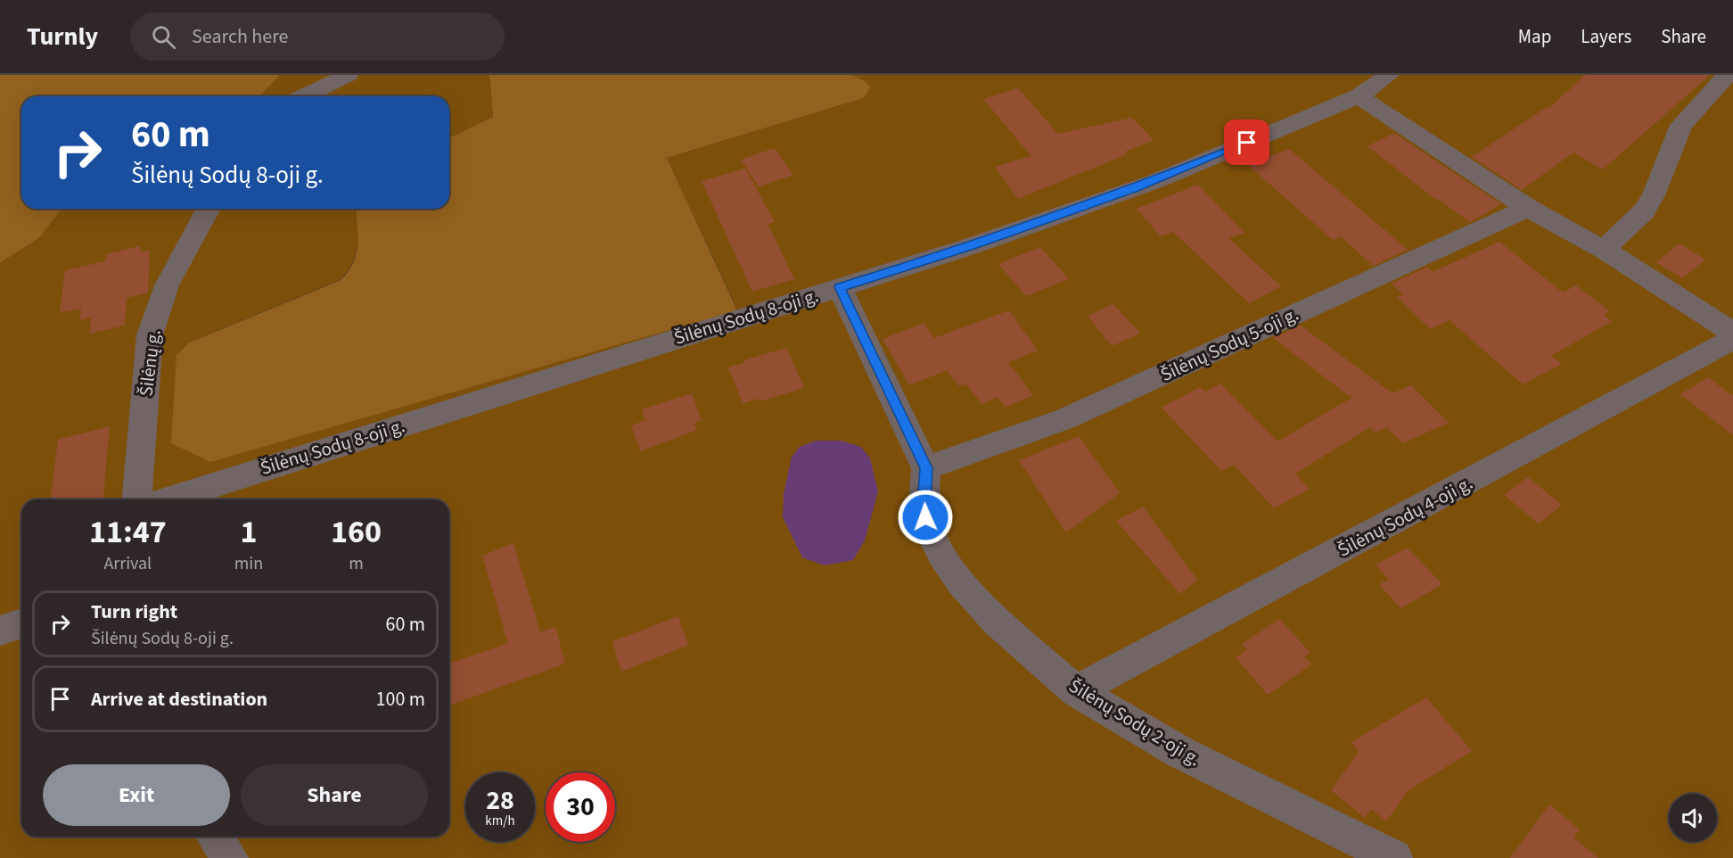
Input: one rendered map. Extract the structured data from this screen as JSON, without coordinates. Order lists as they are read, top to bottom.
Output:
{
  "streets": {
    "street": [
      "Šilėnų Sodų 8-oji g.",
      "Šilėnų Sodų 5-oji g.",
      "Šilėnų g.",
      "Šilėnų Sodų 4-oji g.",
      "Šilėnų Sodų 2-oji g."
    ]
  },
  "crossings": [
    ["Šilėnų Sodų 8-oji g.", "Šilėnų Sodų 2-oji g."],
    ["Šilėnų Sodų 5-oji g.", "Šilėnų Sodų 2-oji g."],
    ["Šilėnų Sodų 4-oji g.", "Šilėnų Sodų 2-oji g."]
  ],
  "page": {
    "header": "Turnly",
    "search": "Search here",
    "nav": ["Map", "Layers", "Share"],
    "turn": ["60 m", "Šilėnų Sodų 8-oji g."],
    "eta": [
      "11:47",
      "Arrival",
      "1",
      "min",
      "160",
      "m"
    ],
    "list": [
      {
        "name": "Turn right",
        "note": "Šilėnų Sodų 8-oji g.",
        "value": "60 m"
      },
      {
        "name": "Arrive at destination",
        "value": "100 m"
      }
    ],
    "buttons": ["Exit", "Share"],
    "speed": "28 km/h",
    "limit": "30"
  }
}
